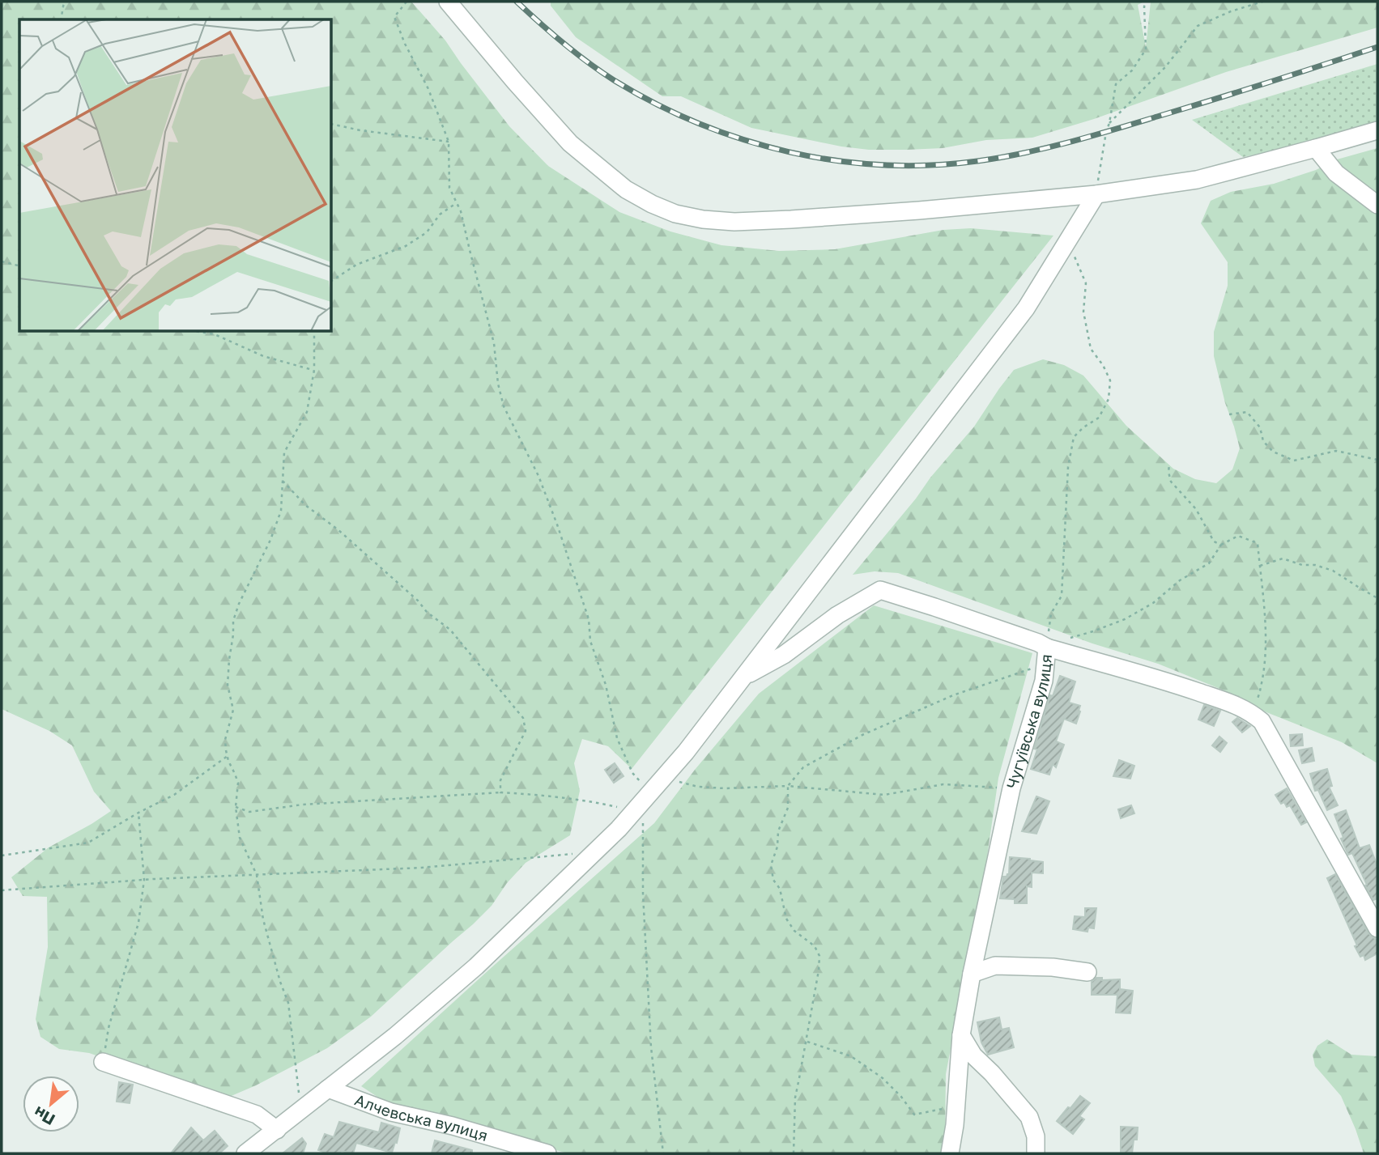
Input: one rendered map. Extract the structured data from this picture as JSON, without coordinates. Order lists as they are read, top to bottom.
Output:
{
  "streets": {
    "street": ["Чугуївська вулиця", "Алчевська вулиця"]
  },
  "north": "bottom left"
}
